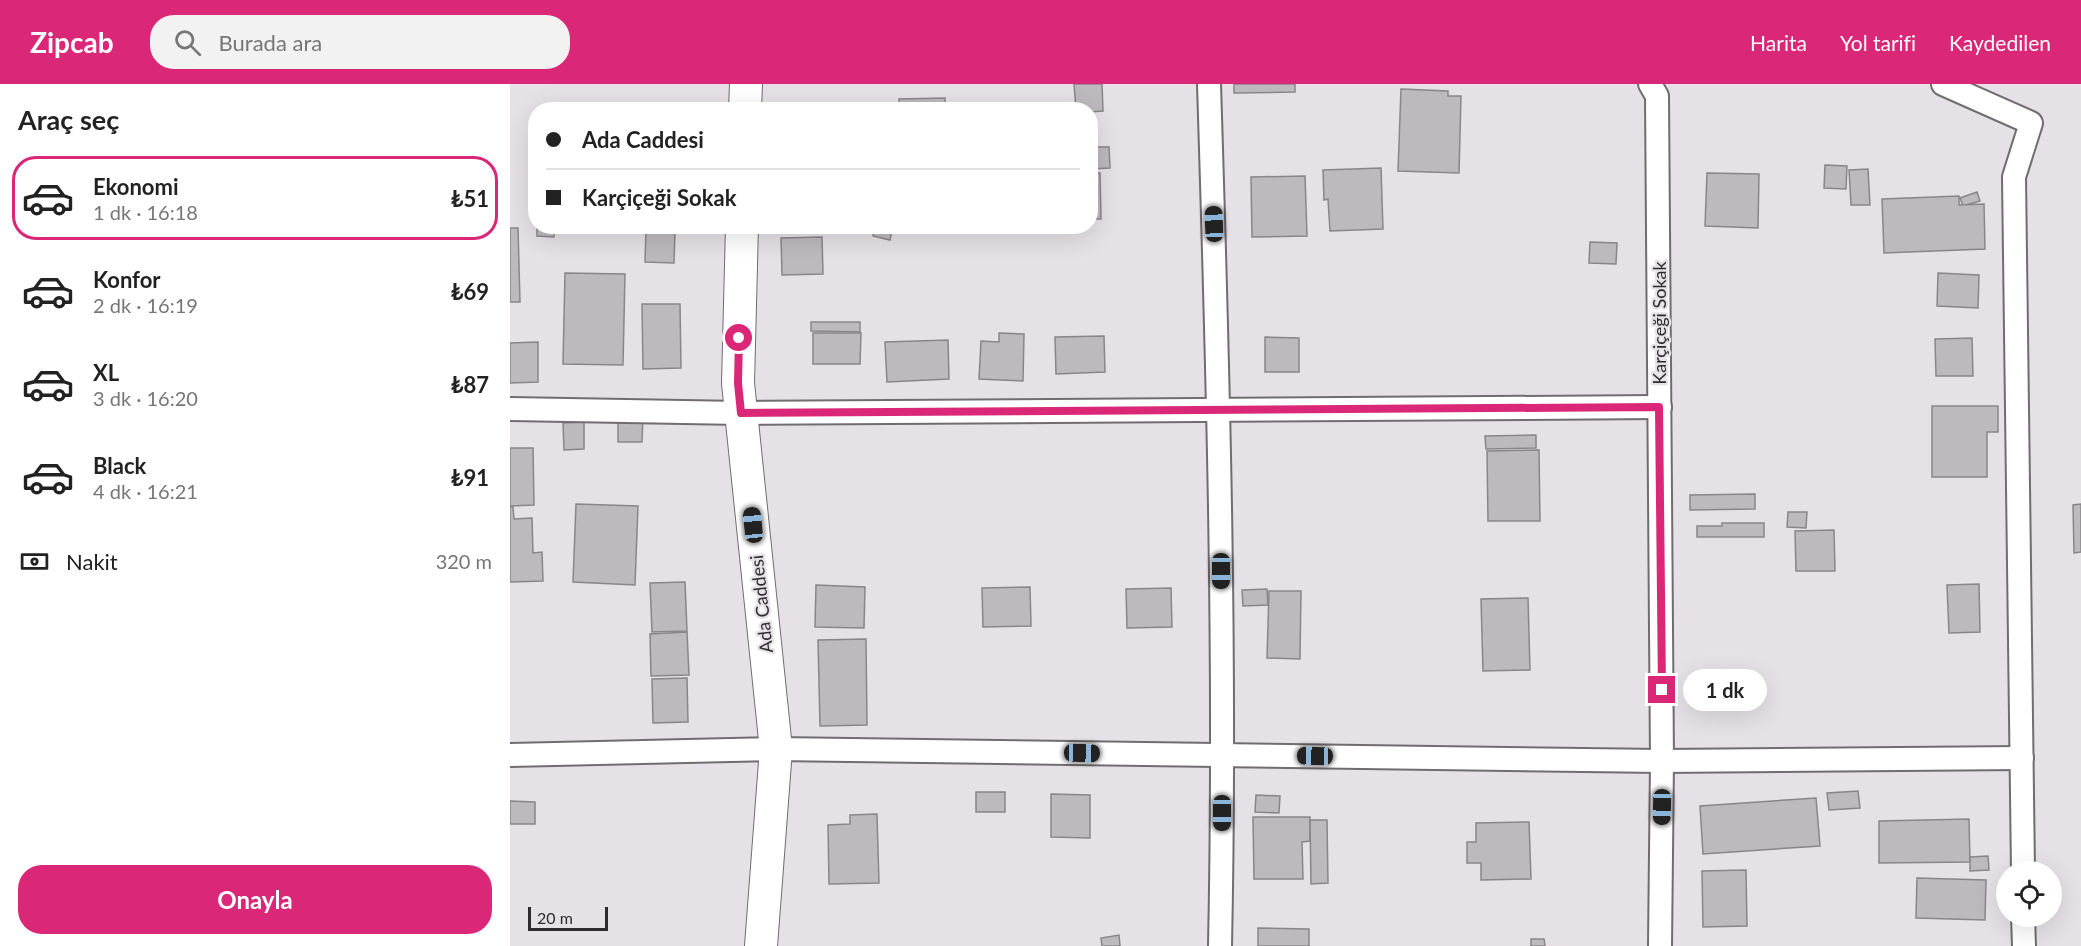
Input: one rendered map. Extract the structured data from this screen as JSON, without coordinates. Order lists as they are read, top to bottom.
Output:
{
  "streets": {
    "main road": ["Ada Caddesi"],
    "street": ["Karçiçeği Sokak"]
  },
  "scale_bar": "20 m",
  "page": {
    "header": "Zipcab",
    "search": "Burada ara",
    "nav": ["Harita", "Yol tarifi", "Kaydedilen"],
    "heading": "Araç seç",
    "banner": ["Ada Caddesi", "Karçiçeği Sokak"],
    "list": [
      {
        "name": "Ekonomi",
        "note": "1 dk · 16:18",
        "value": "₺51"
      },
      {
        "name": "Konfor",
        "note": "2 dk · 16:19",
        "value": "₺69"
      },
      {
        "name": "XL",
        "note": "3 dk · 16:20",
        "value": "₺87"
      },
      {
        "name": "Black",
        "note": "4 dk · 16:21",
        "value": "₺91"
      }
    ],
    "pay": ["Nakit", "320 m"],
    "bubble": "1 dk",
    "buttons": "Onayla",
    "scale": "20 m"
  }
}
